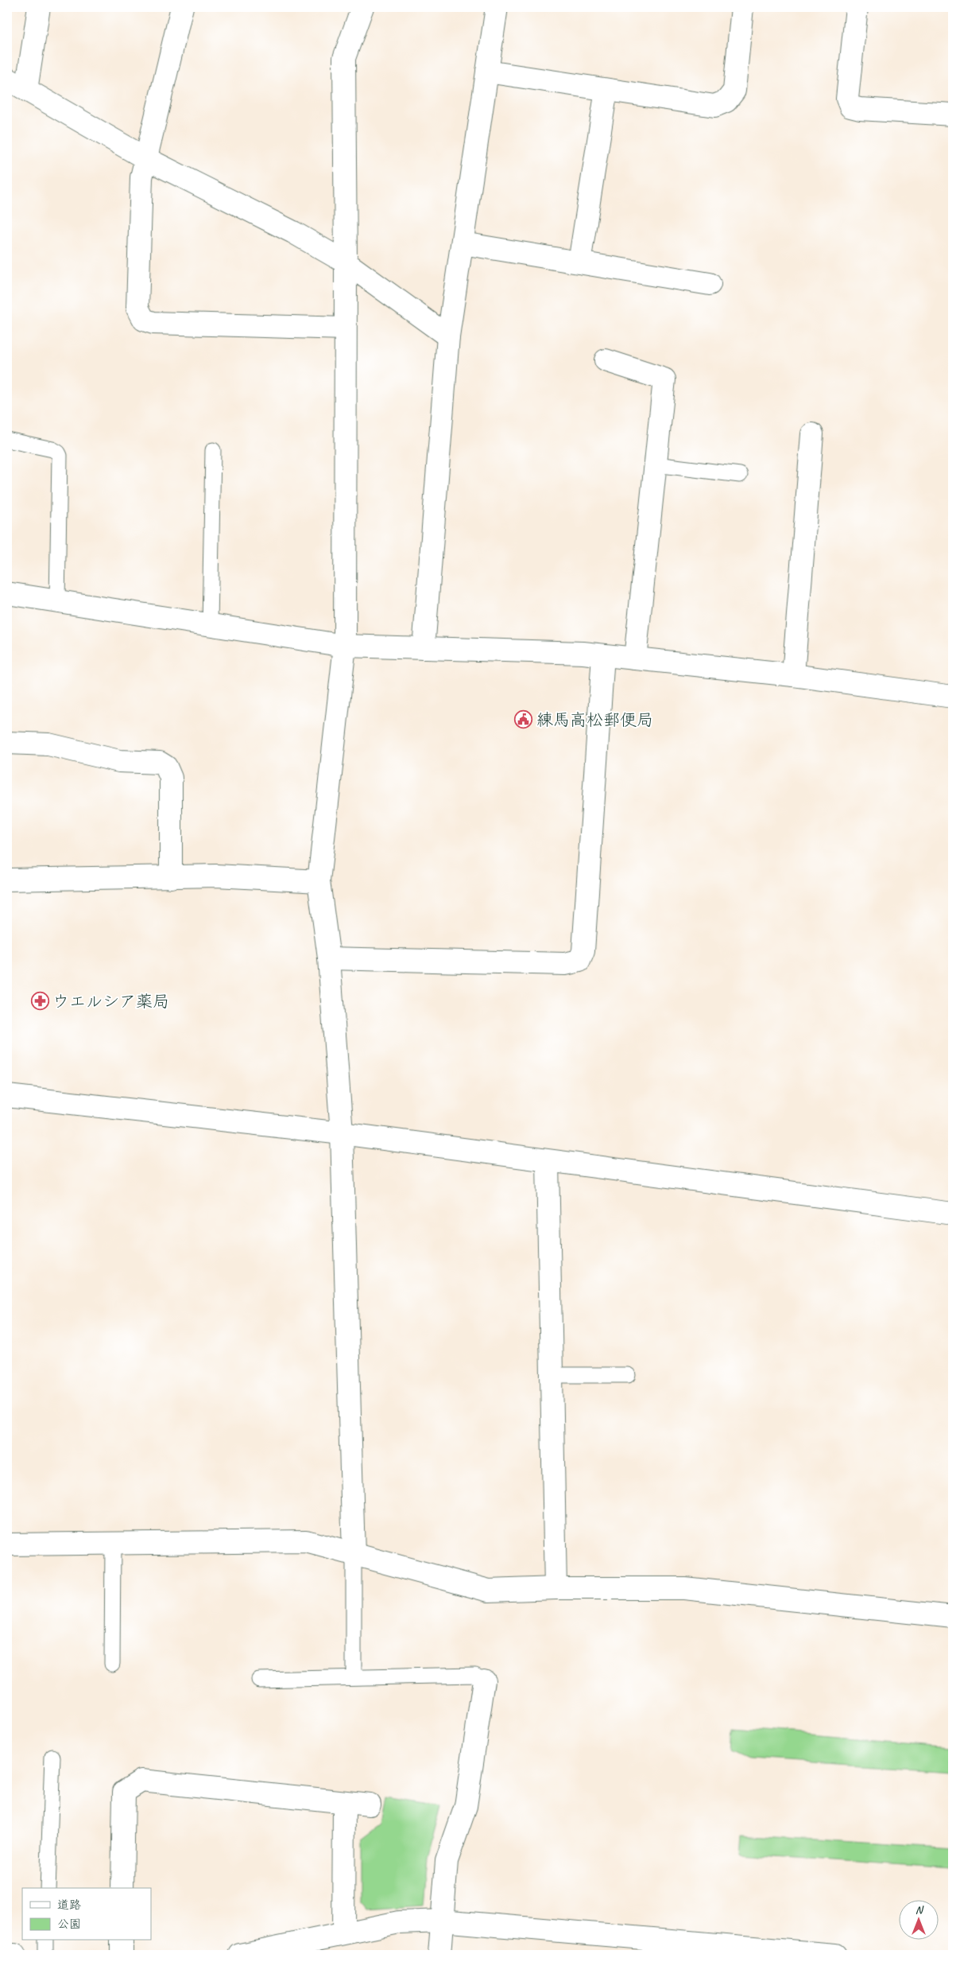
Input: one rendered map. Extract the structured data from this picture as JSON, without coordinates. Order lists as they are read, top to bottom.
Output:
{
  "places": {
    "public building": ["練馬高松郵便局"],
    "pharmacy": ["ウエルシア薬局"]
  },
  "legend": ["道路", "公園"],
  "north": "top"
}
